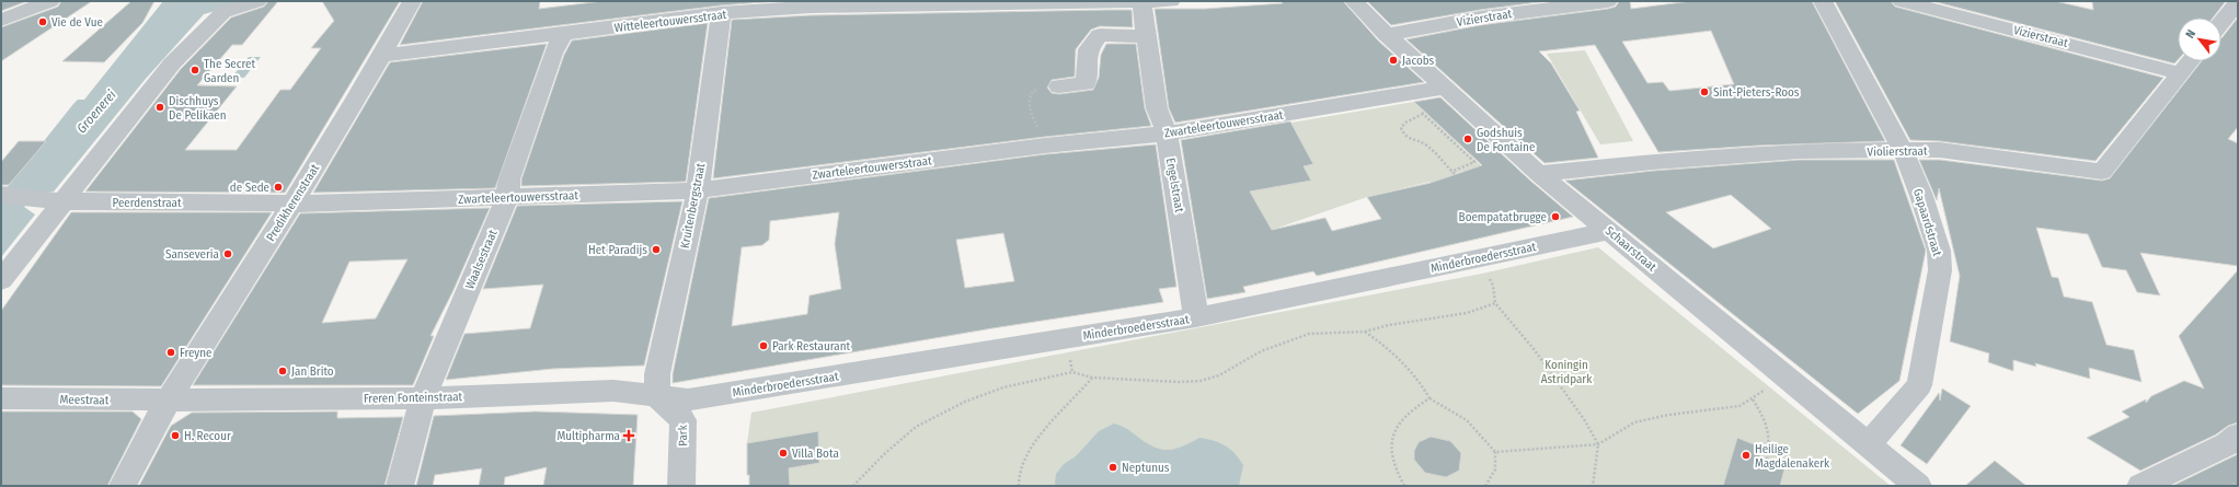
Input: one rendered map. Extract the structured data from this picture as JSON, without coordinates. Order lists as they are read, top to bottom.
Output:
{
  "streets": {
    "street": [
      "Vizierstraat",
      "Witteleertouwersstraat",
      "Zwarteleertouwersstraat",
      "Violierstraat",
      "Engelstraat",
      "Peerdenstraat",
      "Predikherenstraat",
      "Kruitenbergstraat",
      "Gapaardstraat",
      "Schaarstraat",
      "Minderbroedersstraat",
      "Waalsestraat",
      "Freren Fonteinstraat",
      "Meestraat",
      "Park"
    ]
  },
  "crossings": [
    ["Vizierstraat", "Violierstraat"],
    ["Vizierstraat", "Schaarstraat"],
    ["Witteleertouwersstraat", "Engelstraat"],
    ["Witteleertouwersstraat", "Predikherenstraat"],
    ["Witteleertouwersstraat", "Kruitenbergstraat"],
    ["Witteleertouwersstraat", "Waalsestraat"],
    ["Zwarteleertouwersstraat", "Engelstraat"],
    ["Zwarteleertouwersstraat", "Peerdenstraat"],
    ["Zwarteleertouwersstraat", "Predikherenstraat"],
    ["Zwarteleertouwersstraat", "Kruitenbergstraat"],
    ["Zwarteleertouwersstraat", "Schaarstraat"],
    ["Zwarteleertouwersstraat", "Waalsestraat"],
    ["Violierstraat", "Gapaardstraat"],
    ["Violierstraat", "Schaarstraat"],
    ["Engelstraat", "Minderbroedersstraat"],
    ["Peerdenstraat", "Predikherenstraat"],
    ["Predikherenstraat", "Freren Fonteinstraat"],
    ["Predikherenstraat", "Meestraat"],
    ["Kruitenbergstraat", "Minderbroedersstraat"],
    ["Kruitenbergstraat", "Freren Fonteinstraat"],
    ["Kruitenbergstraat", "Park"],
    ["Gapaardstraat", "Schaarstraat"],
    ["Schaarstraat", "Minderbroedersstraat"],
    ["Minderbroedersstraat", "Freren Fonteinstraat"],
    ["Minderbroedersstraat", "Park"],
    ["Waalsestraat", "Freren Fonteinstraat"],
    ["Freren Fonteinstraat", "Meestraat"],
    ["Freren Fonteinstraat", "Park"]
  ],
  "water": ["Groenerei"],
  "parks": ["Koningin Astridpark"],
  "places": {
    "other": [
      "Vie de Vue",
      "Jacobs",
      "The Secret Garden",
      "Sint-Pieters-Roos",
      "Dischhuys De Pelikaen",
      "Godshuis De Fontaine",
      "de Sede",
      "Boempatatbrugge",
      "Het Paradijs",
      "Sanseveria",
      "Park Restaurant",
      "Freyne",
      "Jan Brito",
      "H. Recour",
      "Villa Bota",
      "Heilige Magdalenakerk",
      "Neptunus"
    ],
    "health": ["Multipharma"]
  },
  "north": "top left"
}
